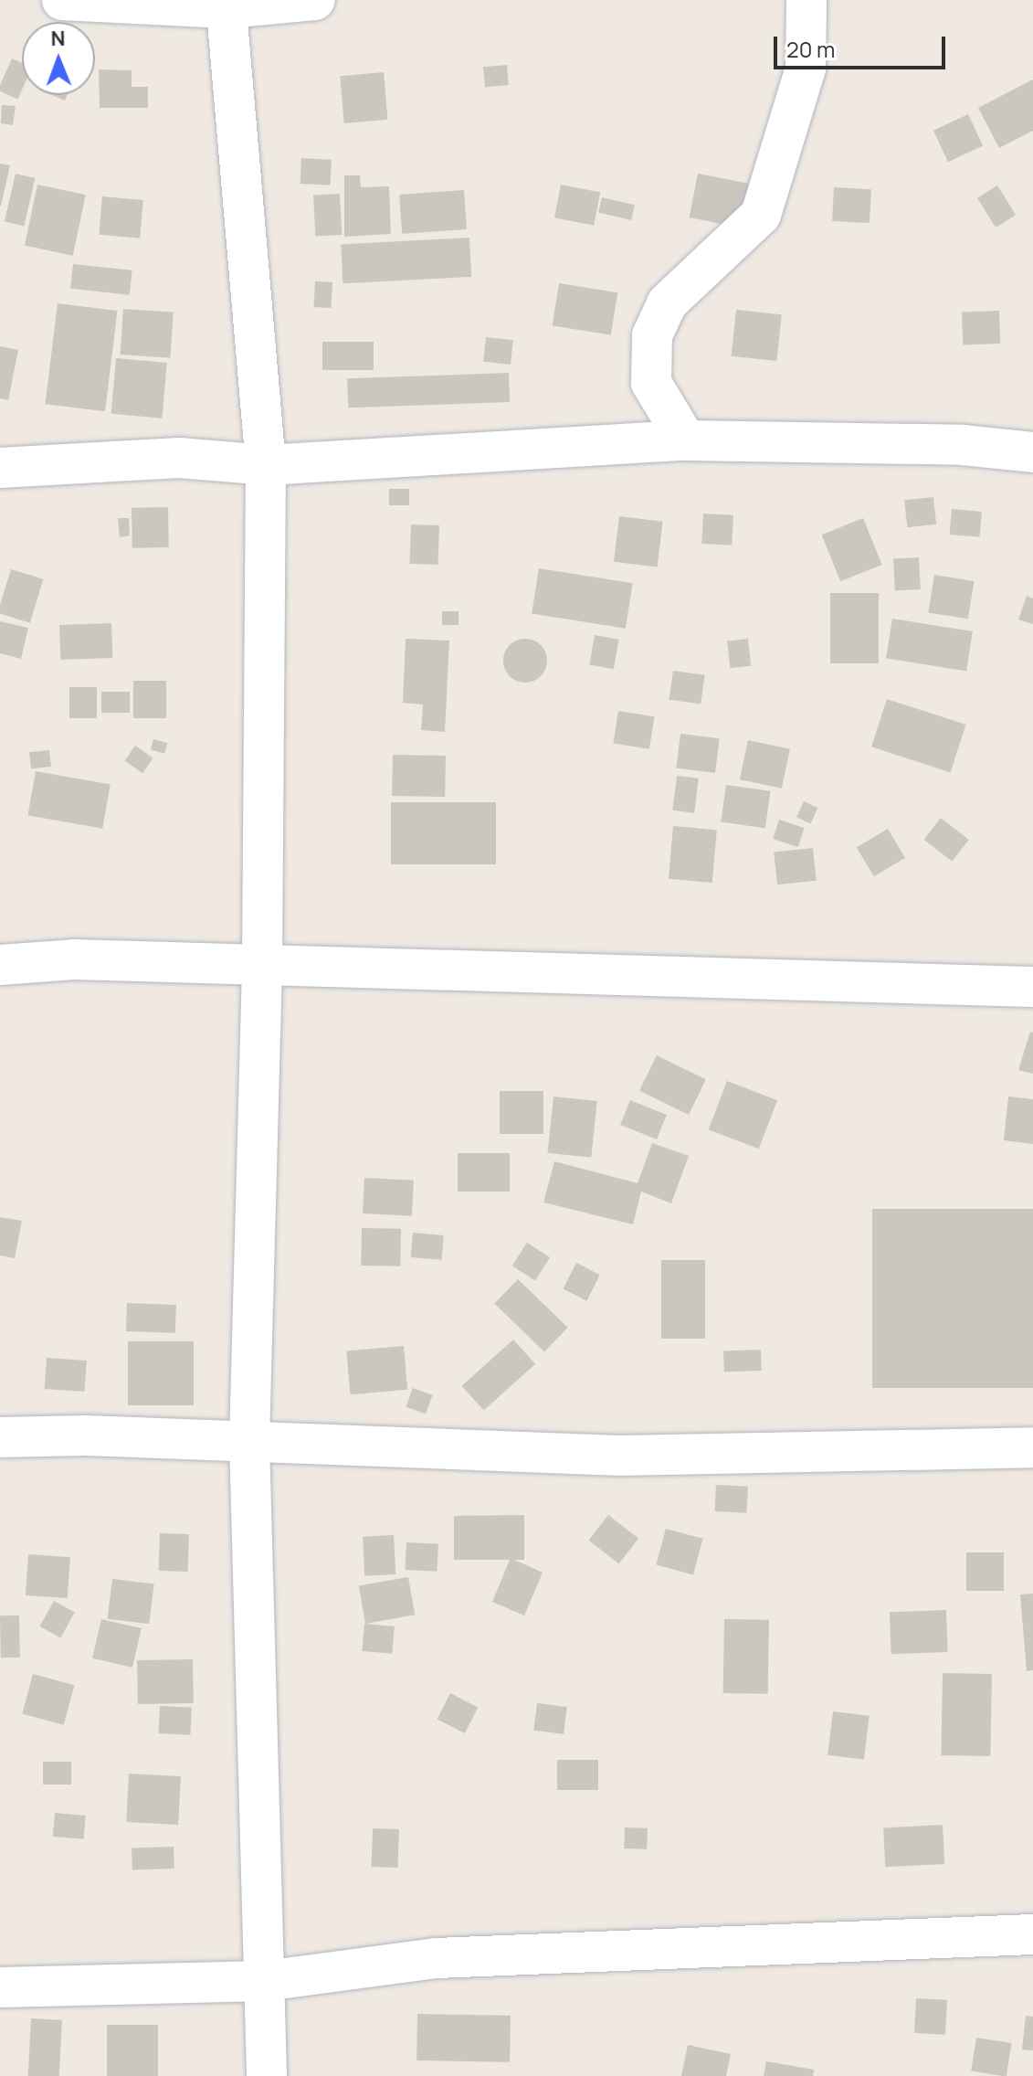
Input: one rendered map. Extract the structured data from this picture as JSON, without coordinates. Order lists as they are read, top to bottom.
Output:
{
  "scale_bar": "20 m",
  "north": "top"
}
